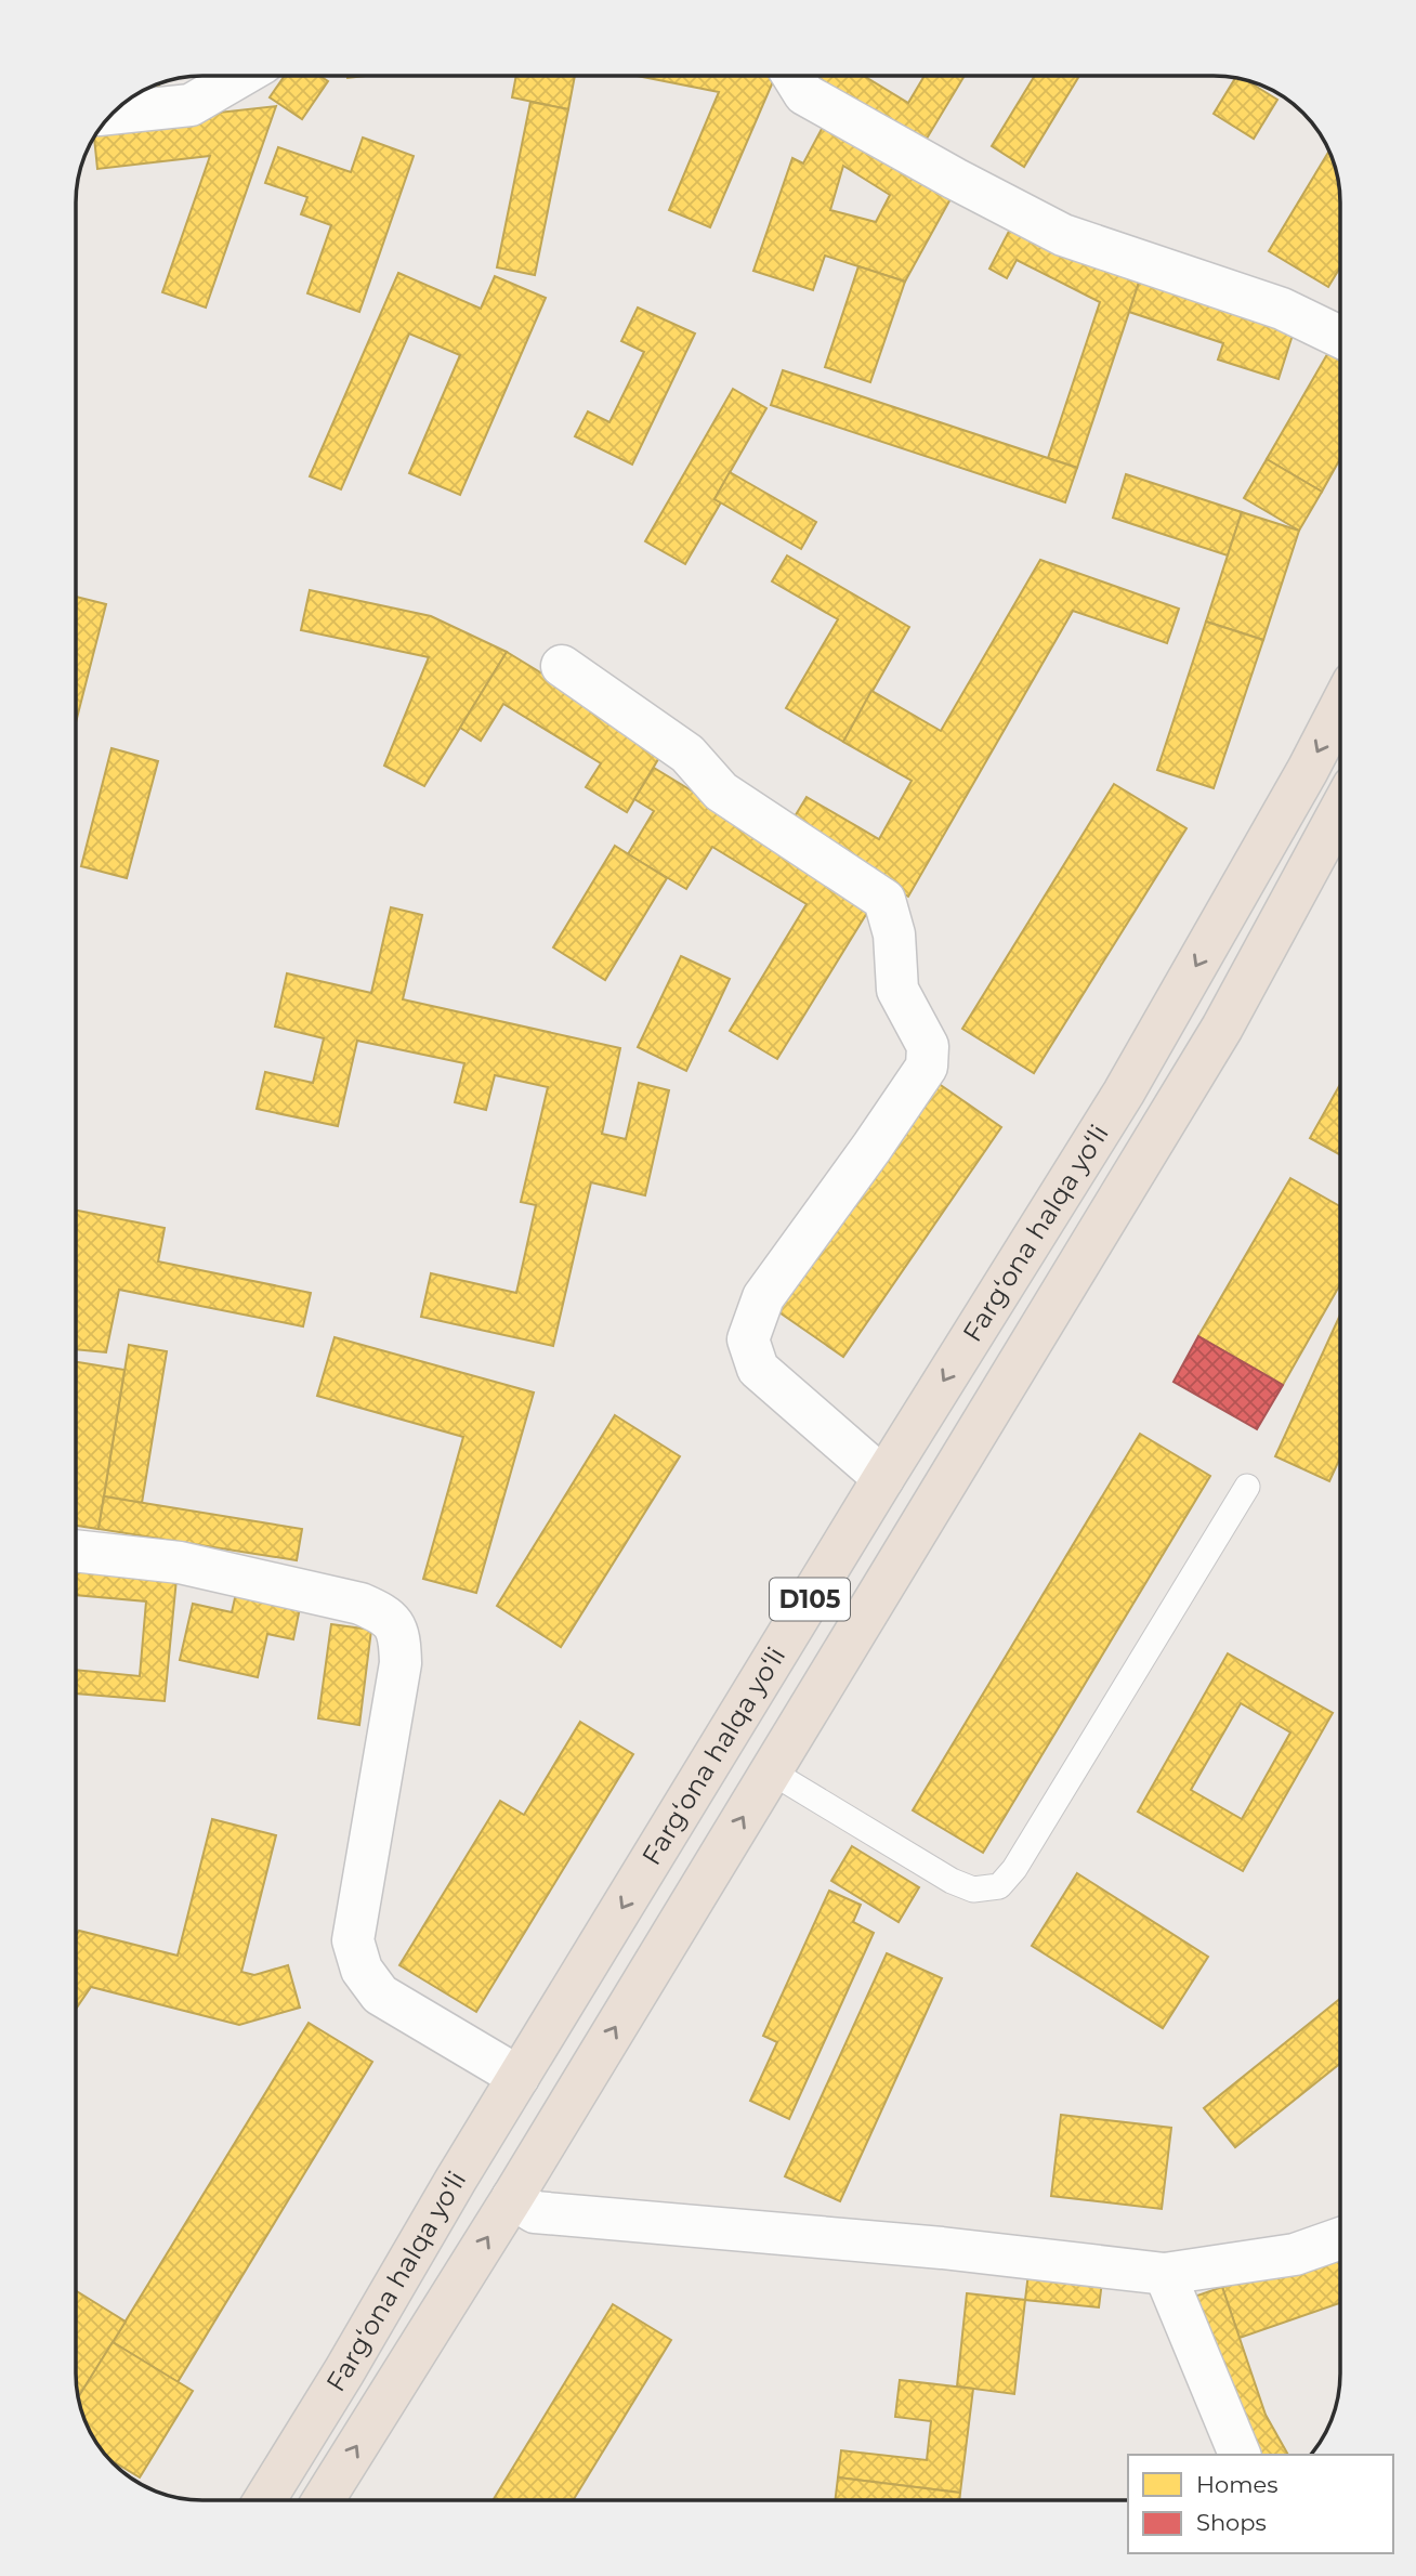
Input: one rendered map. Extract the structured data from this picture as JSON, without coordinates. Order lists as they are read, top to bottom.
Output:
{
  "streets": {
    "highway": ["Farg‘ona halqa yo‘li", "D105"]
  },
  "legend": ["Homes", "Shops"]
}
